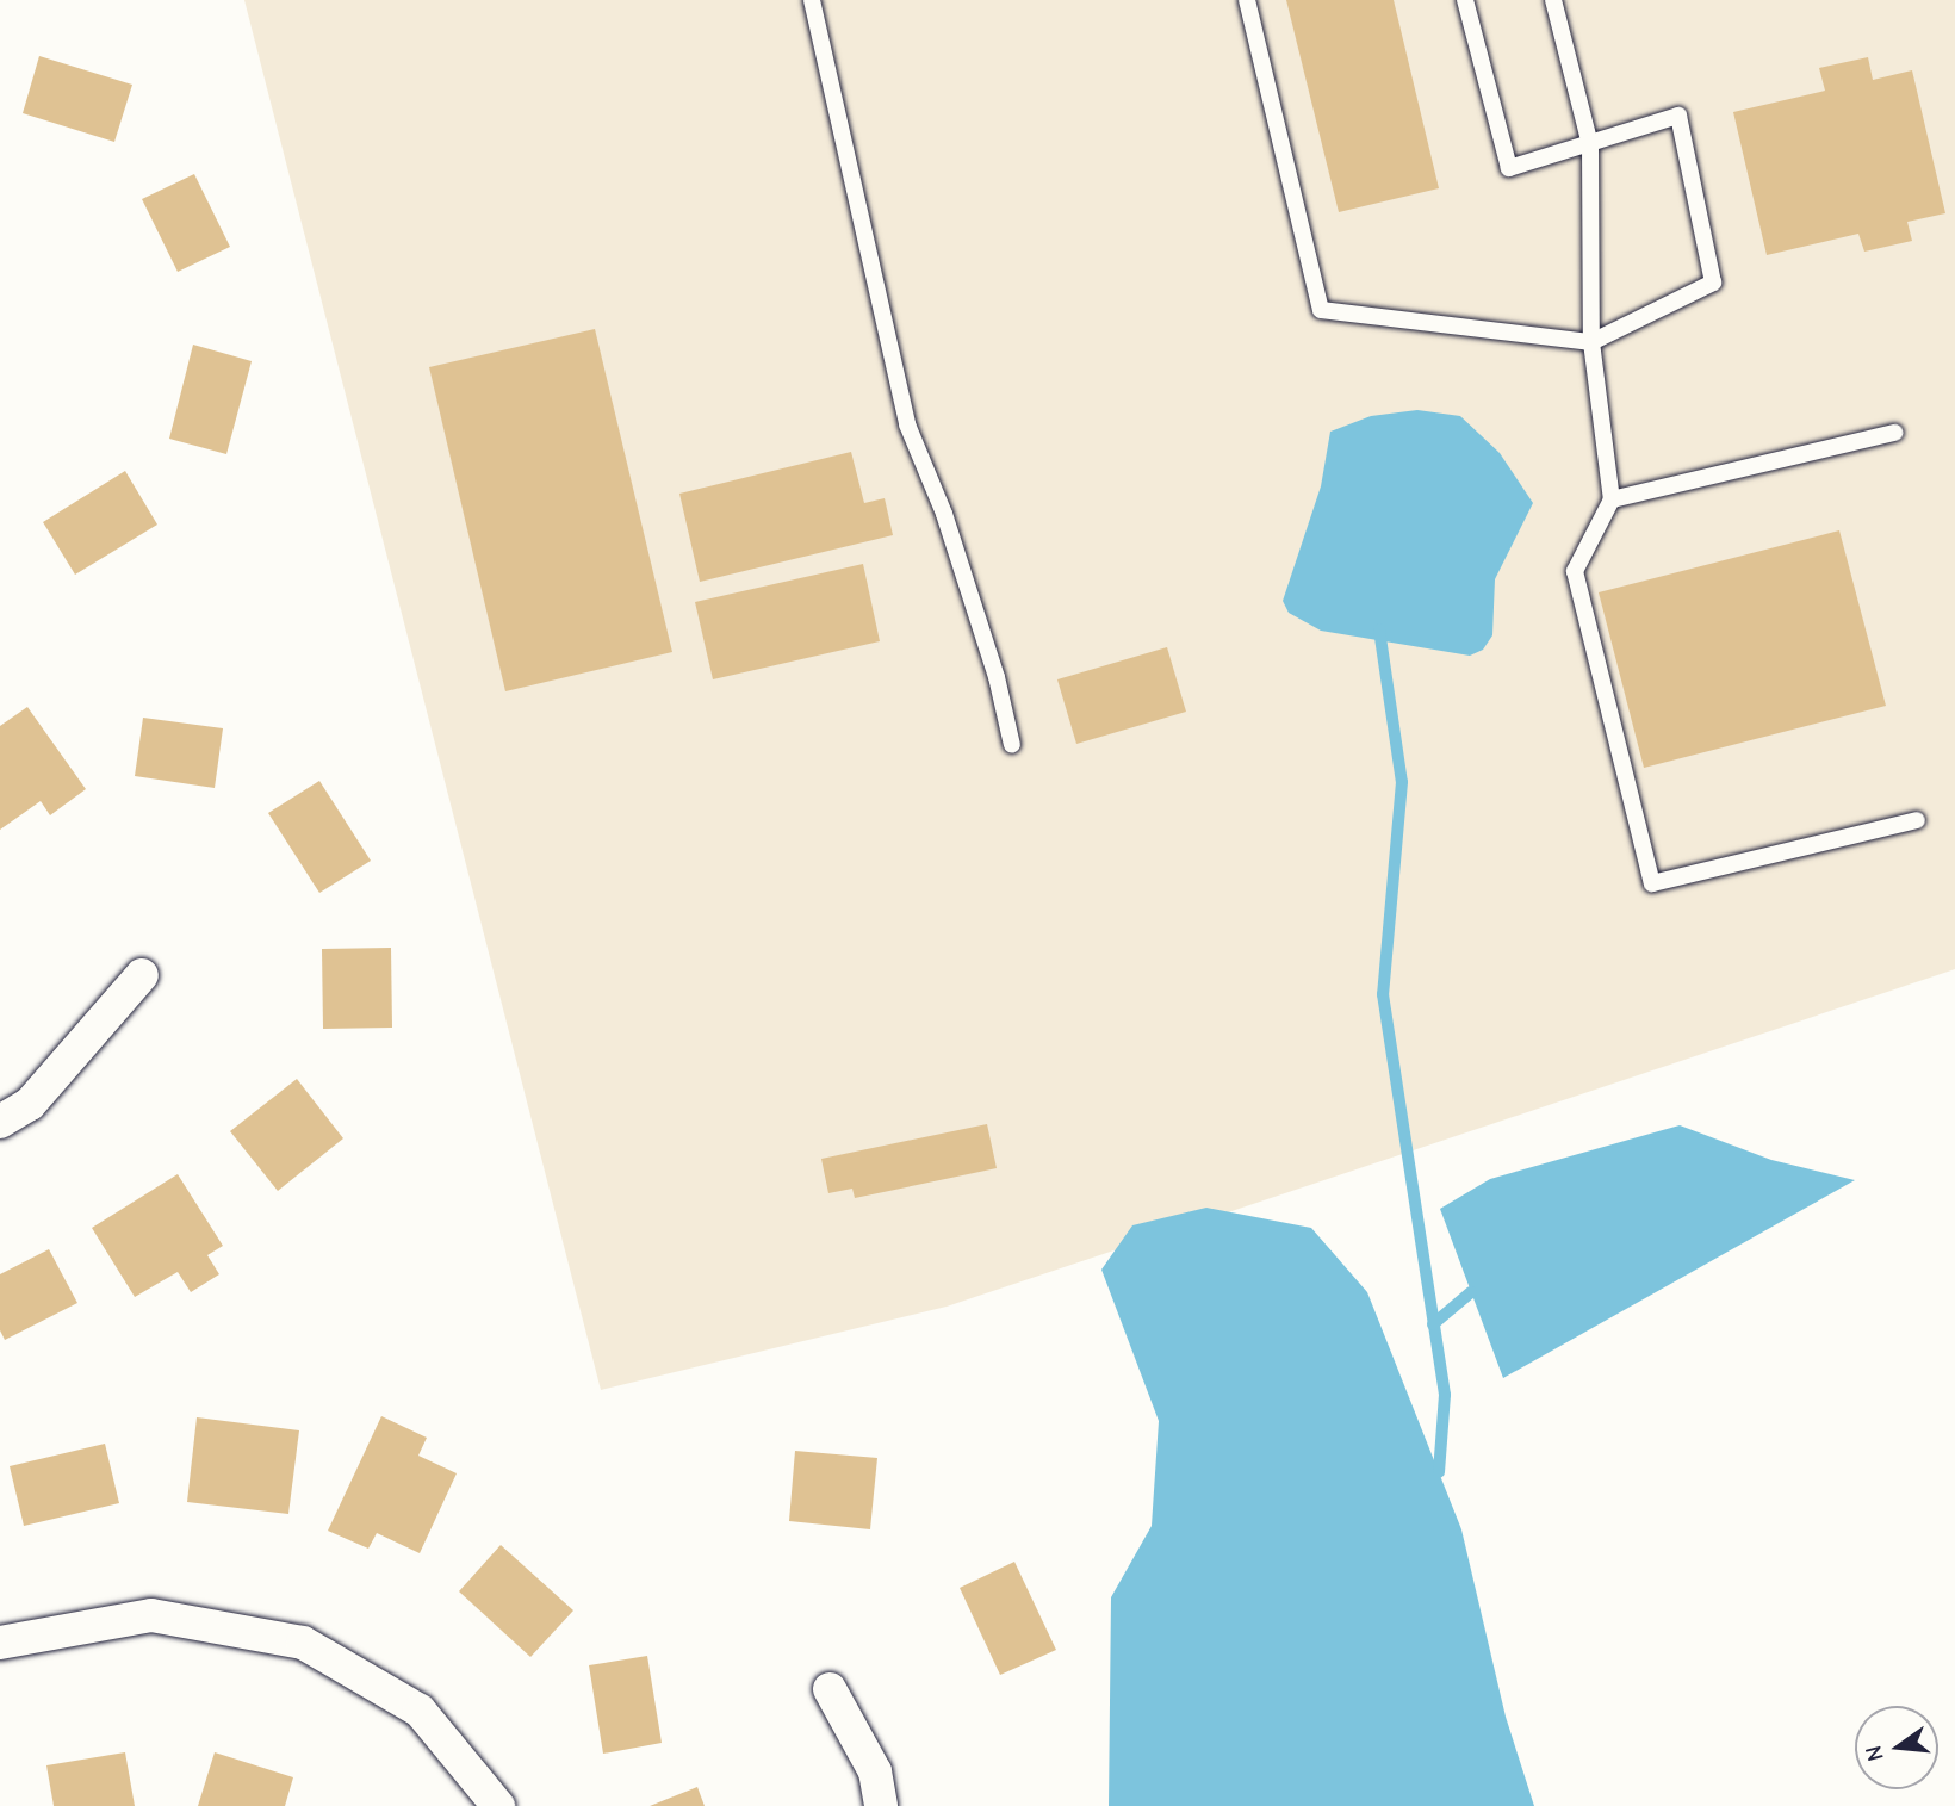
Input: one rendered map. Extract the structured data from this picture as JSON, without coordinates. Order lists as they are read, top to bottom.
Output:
{
  "north": "left"
}
